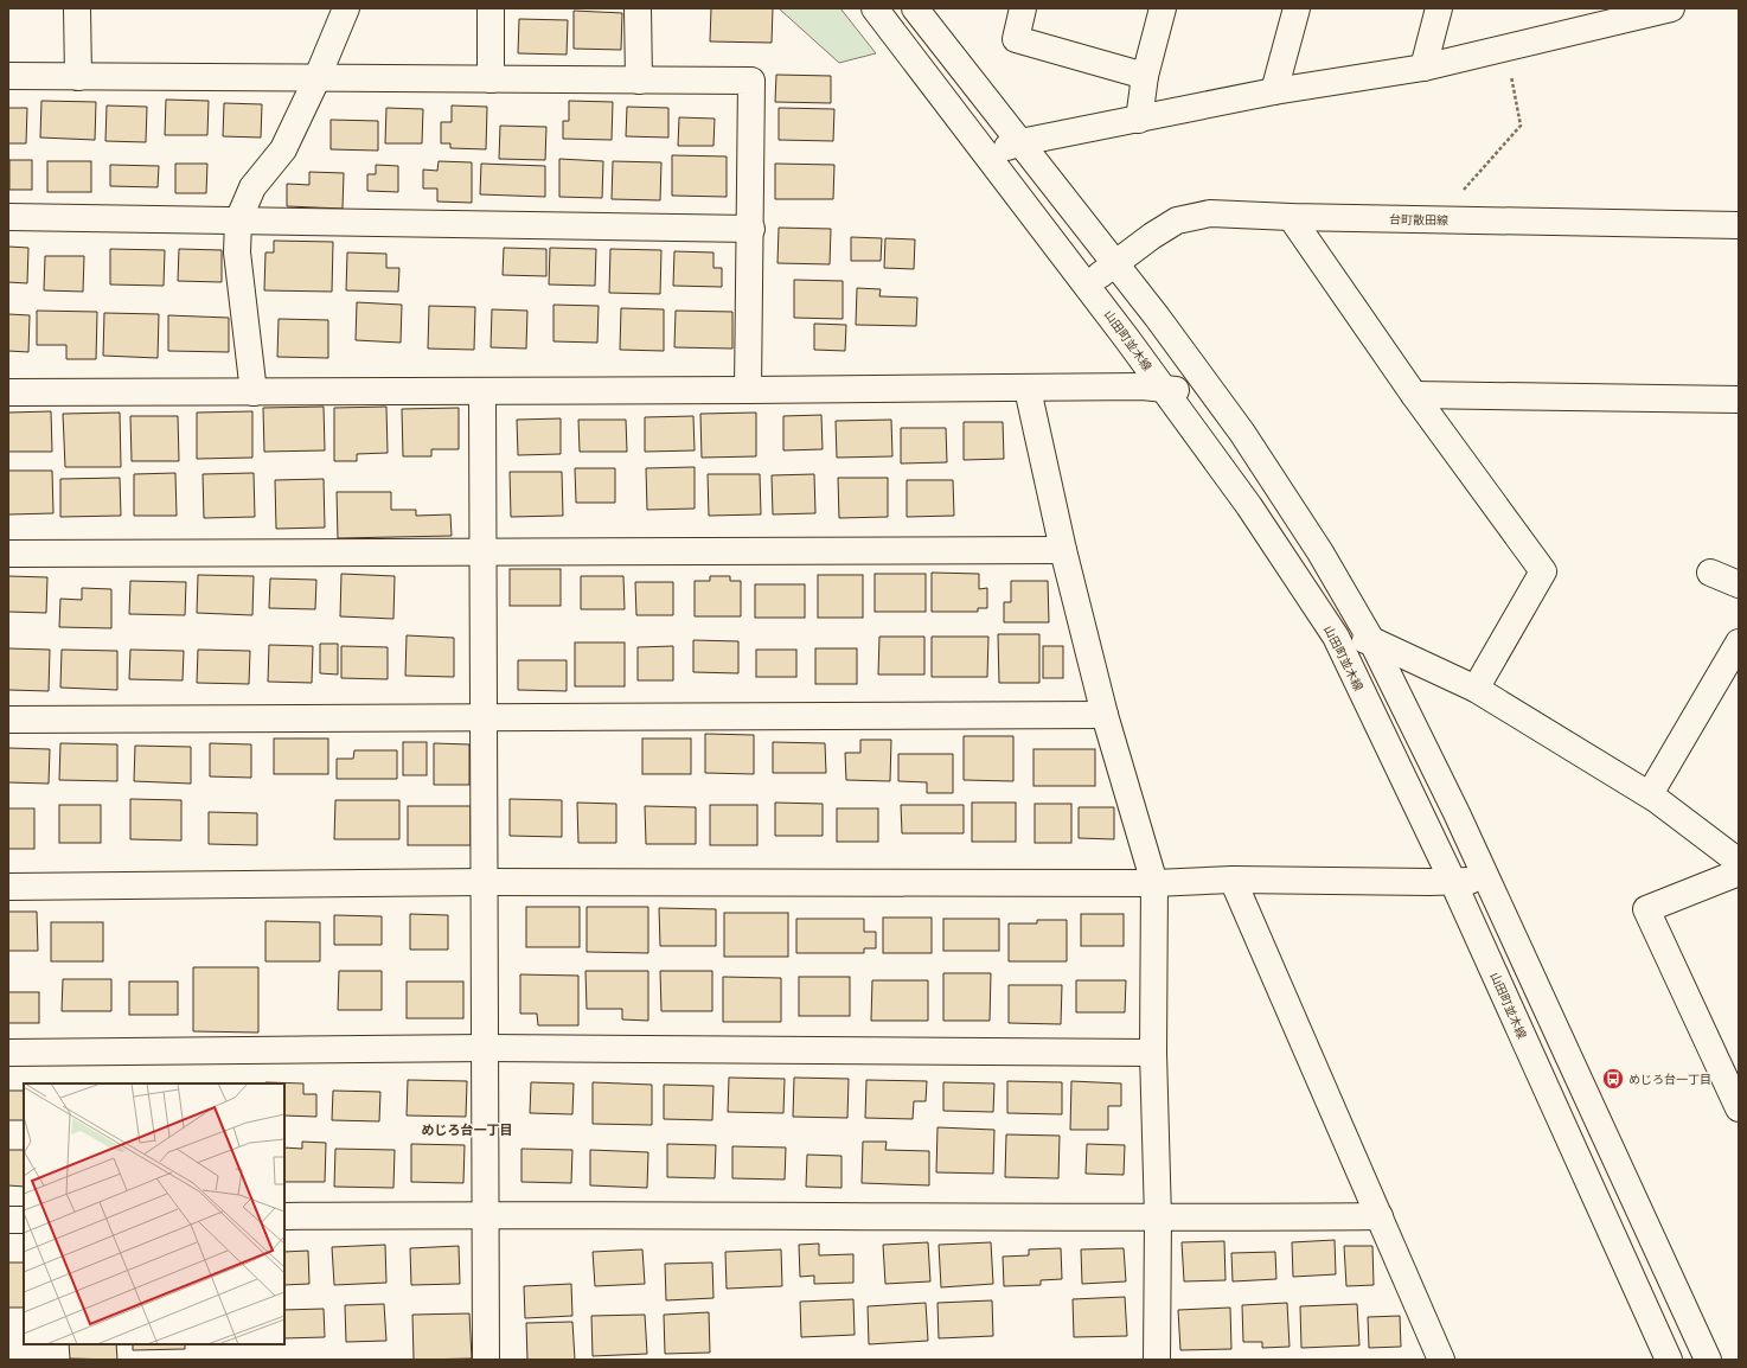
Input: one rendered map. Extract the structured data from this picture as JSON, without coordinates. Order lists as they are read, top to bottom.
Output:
{
  "streets": {
    "street": ["台町散田線", "山田町並木線"]
  },
  "crossings": [
    ["台町散田線", "山田町並木線"]
  ],
  "districts": ["めじろ台一丁目"],
  "places": {
    "bus stop": ["めじろ台一丁目"]
  }
}
